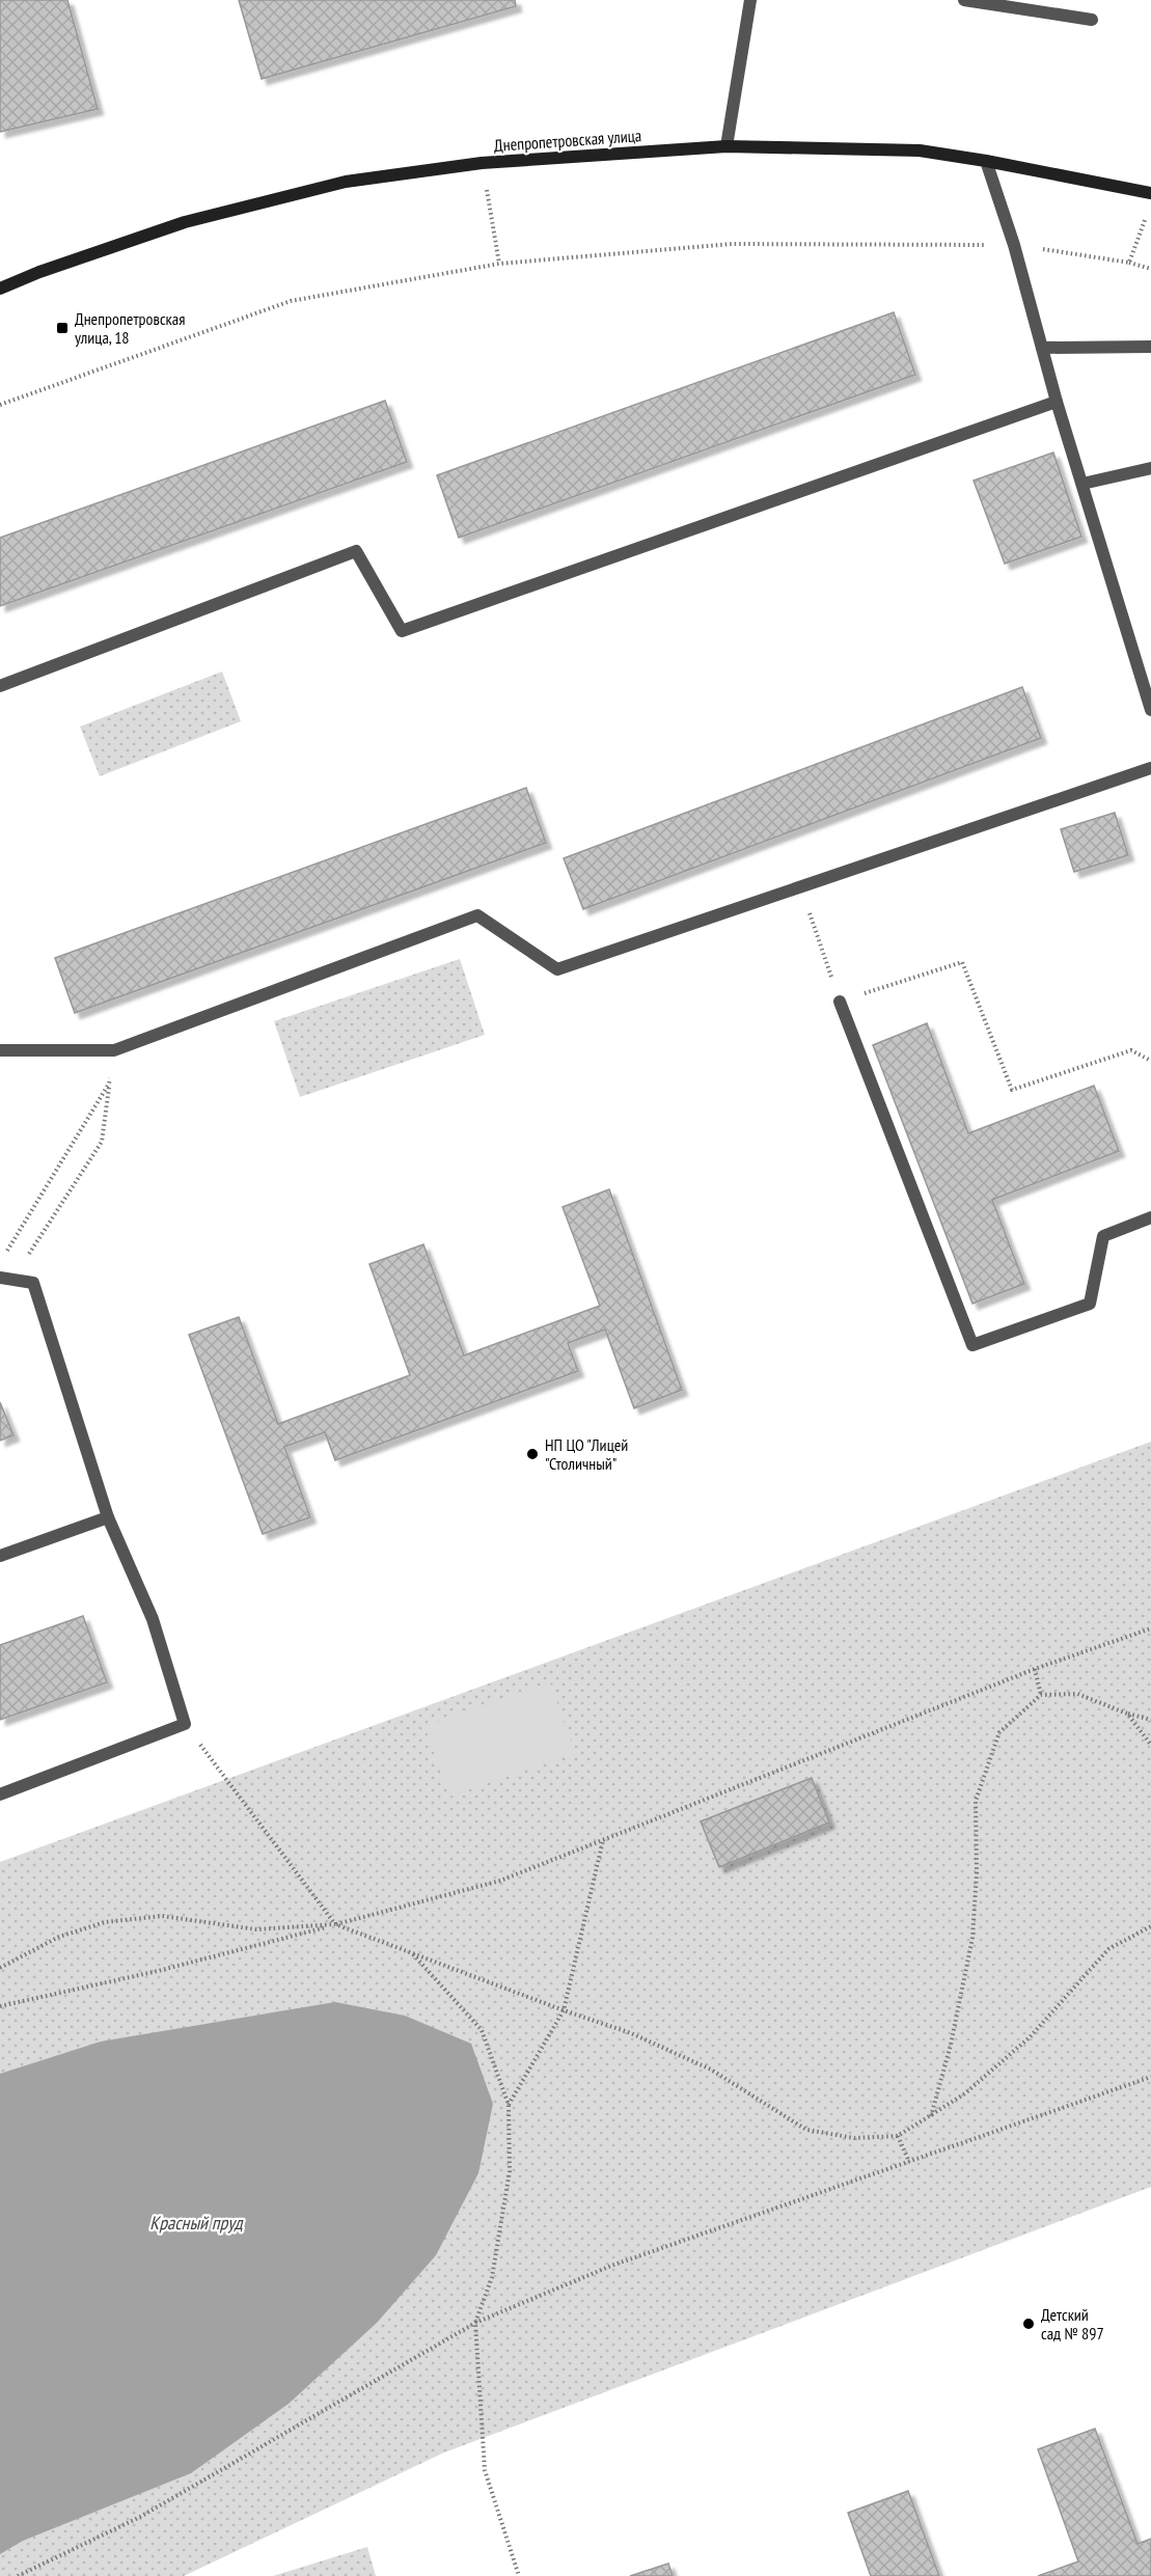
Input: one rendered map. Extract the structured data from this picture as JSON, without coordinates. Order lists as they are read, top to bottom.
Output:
{
  "streets": {
    "street": ["Днепропетровская улица"]
  },
  "water": ["Красный пруд"],
  "places": {
    "transit": ["Днепропетровская улица, 18"],
    "other": ["НП ЦО \"Лицей \"Столичный\"", "Детский сад № 897"]
  }
}
